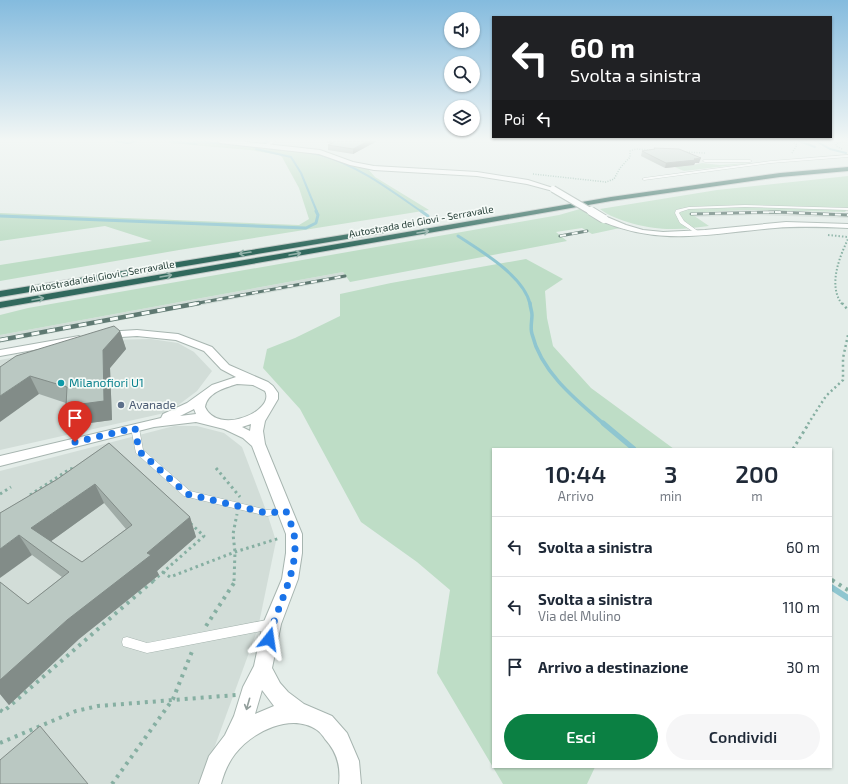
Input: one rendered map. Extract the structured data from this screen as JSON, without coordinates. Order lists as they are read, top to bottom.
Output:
{
  "streets": {
    "highway": ["Autostrada dei Giovi - Serravalle"]
  },
  "places": ["Milanofiori U1", "Avanade"],
  "page": {
    "turn": ["60 m", "Svolta a sinistra"],
    "then": "Poi",
    "eta": [
      "10:44",
      "Arrivo",
      "3",
      "min",
      "200",
      "m"
    ],
    "list": [
      {
        "name": "Svolta a sinistra",
        "value": "60 m"
      },
      {
        "name": "Svolta a sinistra",
        "note": "Via del Mulino",
        "value": "110 m"
      },
      {
        "name": "Arrivo a destinazione",
        "value": "30 m"
      }
    ],
    "buttons": ["Esci", "Condividi"]
  }
}
